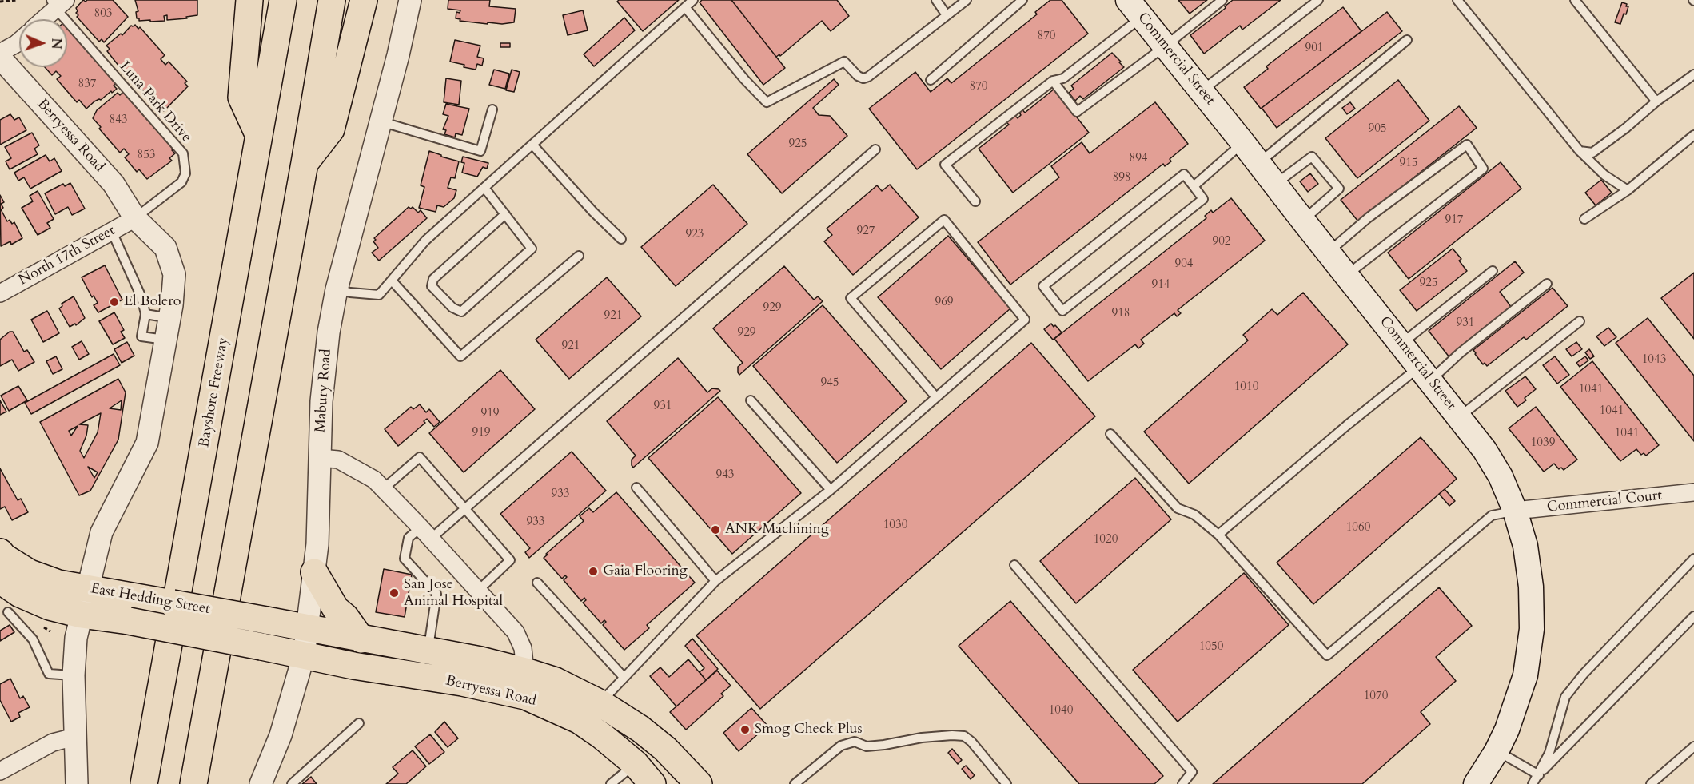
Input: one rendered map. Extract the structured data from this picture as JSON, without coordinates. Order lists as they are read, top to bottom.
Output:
{
  "streets": {
    "main road": [
      "Commercial Street",
      "Berryessa Road",
      "Bayshore Freeway",
      "East Hedding Street"
    ],
    "street": ["North 17th Street", "Mabury Road", "Commercial Court"],
    "lane": ["Luna Park Drive"]
  },
  "crossings": [
    ["Commercial Street", "Commercial Court"],
    ["Luna Park Drive", "Berryessa Road"],
    ["Luna Park Drive", "North 17th Street"],
    ["Berryessa Road", "North 17th Street"],
    ["Berryessa Road", "Mabury Road"],
    ["Berryessa Road", "East Hedding Street"],
    ["Mabury Road", "East Hedding Street"]
  ],
  "places": [
    "El Bolero",
    "ANK Machining",
    "Gaia Flooring",
    "San Jose Animal Hospital",
    "Smog Check Plus"
  ],
  "house_numbers": [
    "803",
    "870",
    "901",
    "837",
    "870",
    "843",
    "905",
    "925",
    "853",
    "894",
    "915",
    "898",
    "917",
    "927",
    "923",
    "902",
    "904",
    "925",
    "914",
    "969",
    "929",
    "918",
    "921",
    "931",
    "929",
    "921",
    "1043",
    "945",
    "1010",
    "1041",
    "931",
    "1041",
    "919",
    "919",
    "1041",
    "1039",
    "943",
    "933",
    "933",
    "1030",
    "1060",
    "1020",
    "1050",
    "1070",
    "1040"
  ],
  "north": "right"
}
